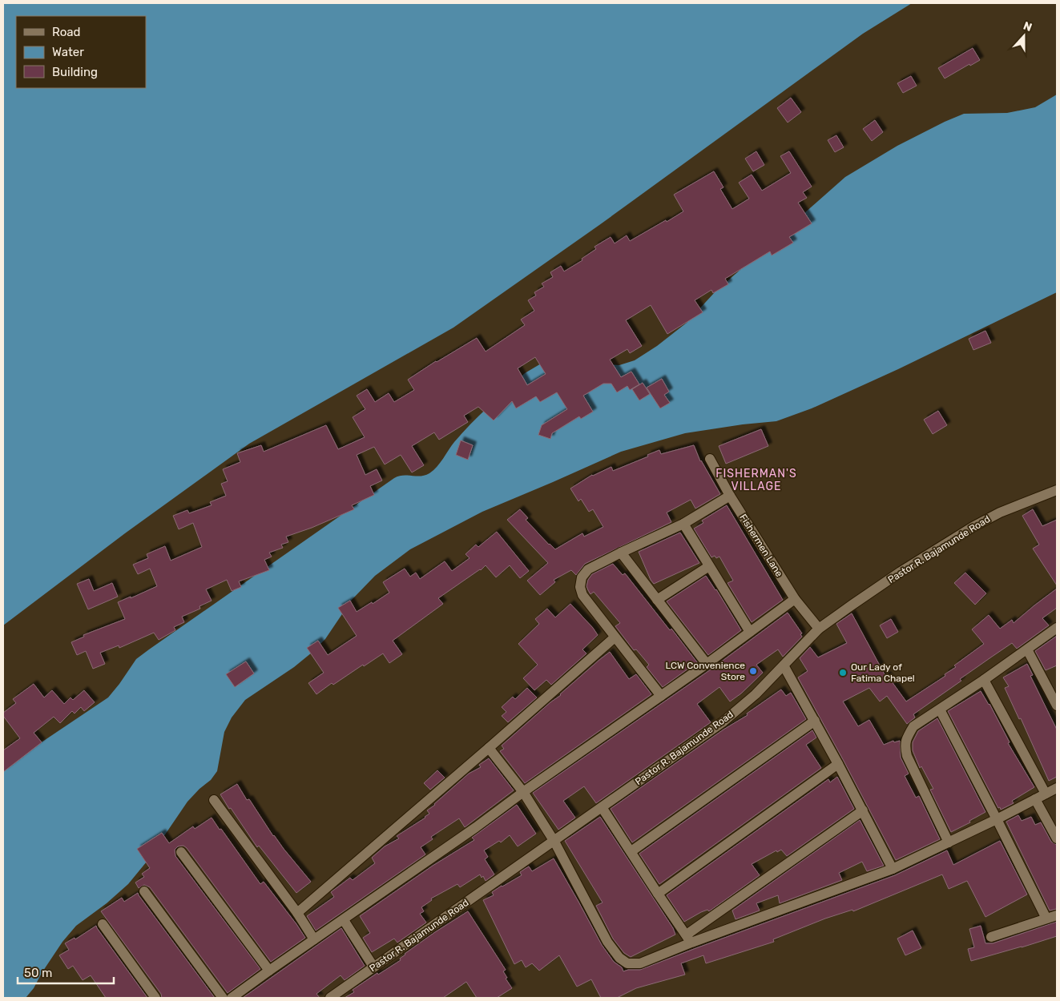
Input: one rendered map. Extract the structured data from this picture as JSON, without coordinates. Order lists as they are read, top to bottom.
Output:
{
  "streets": {
    "street": ["Fishermen Lane", "Pastor R. Bajamunde Road"]
  },
  "crossings": [
    ["Fishermen Lane", "Pastor R. Bajamunde Road"]
  ],
  "districts": ["FISHERMAN'S VILLAGE"],
  "places": ["LCW Convenience Store", "Our Lady of Fatima Chapel"],
  "legend": ["Road", "Water", "Building"],
  "scale_bar": "50 m",
  "north": "top"
}
